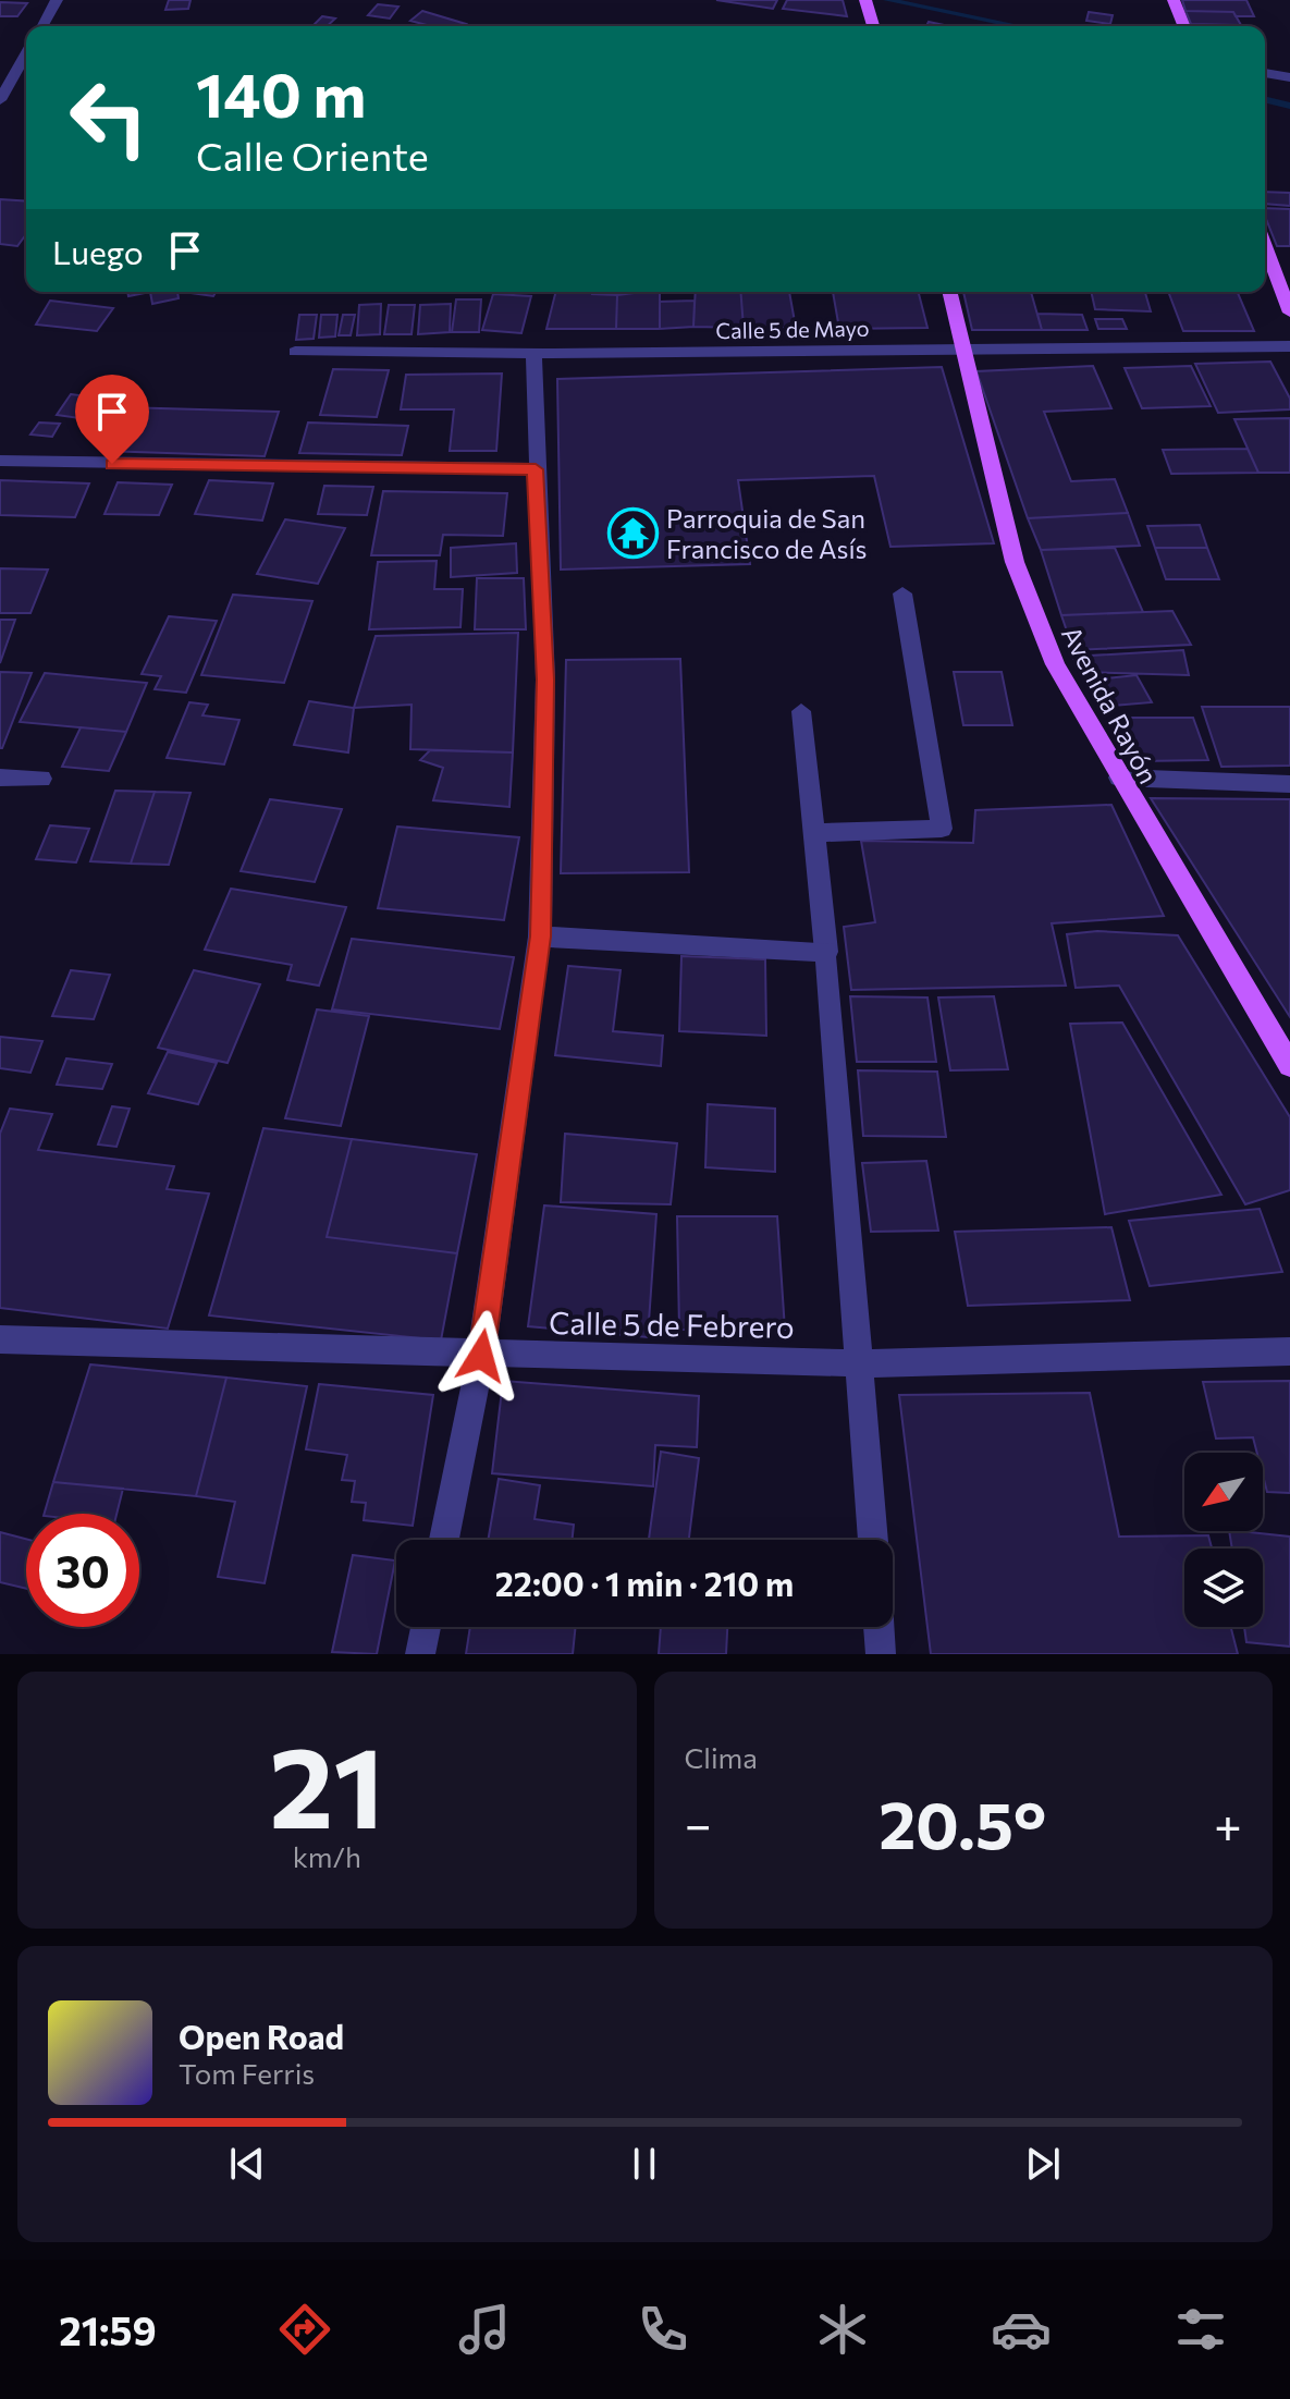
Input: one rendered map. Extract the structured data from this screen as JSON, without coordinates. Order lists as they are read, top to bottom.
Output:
{
  "streets": {
    "main road": ["Avenida Rayón"],
    "street": ["Calle 5 de Mayo", "Calle 5 de Febrero"]
  },
  "crossings": [
    ["Calle 5 de Mayo", "Avenida Rayón"]
  ],
  "places": {
    "temple": ["Parroquia de San Francisco de Asís"]
  },
  "north": "bottom left",
  "page": {
    "turn": ["140 m", "Calle Oriente"],
    "then": "Luego",
    "limit": "30",
    "trip": "22:00 · 1 min · 210 m",
    "tile": [
      ["21", "km/h"],
      "Clima"
    ],
    "heat": ["−", "20.5°", "+"],
    "song": ["Open Road", "Tom Ferris"],
    "tabs": "21:59"
  }
}
